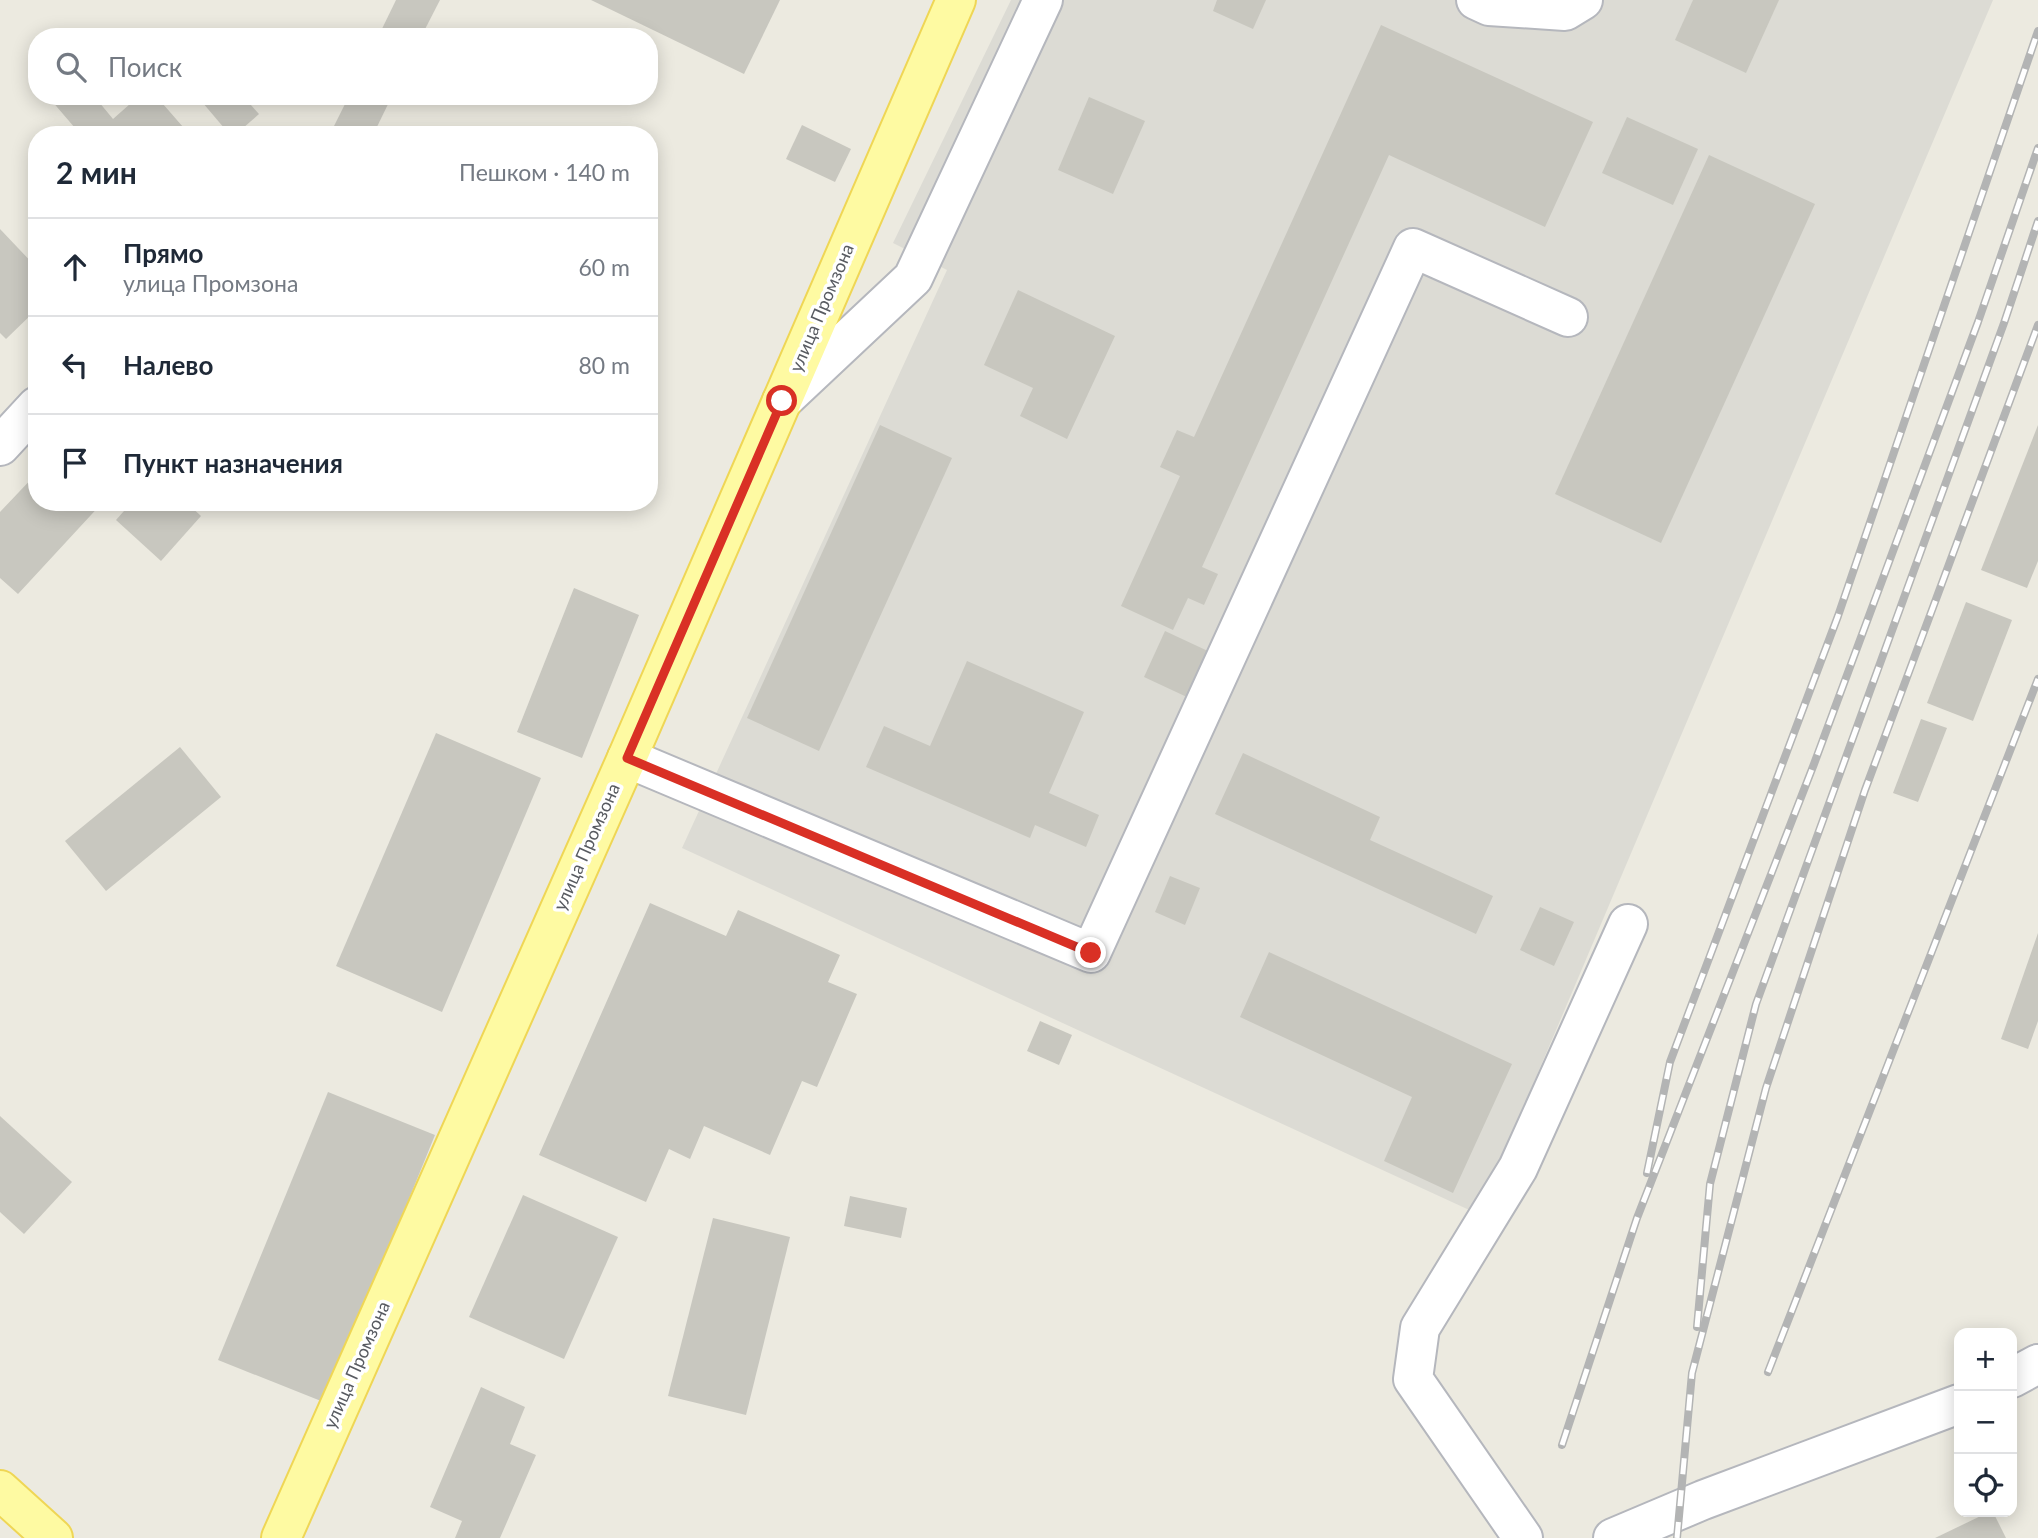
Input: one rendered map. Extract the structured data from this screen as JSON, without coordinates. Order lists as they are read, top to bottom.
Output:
{
  "streets": {
    "main road": ["улица Промзона"]
  },
  "page": {
    "search": "Поиск",
    "heading": ["2 мин", "Пешком · 140 m"],
    "list": [
      ["Прямо", "улица Промзона", "60 m"],
      ["Налево", "80 m"],
      "Пункт назначения"
    ],
    "map_buttons": ["+", "−"]
  }
}
